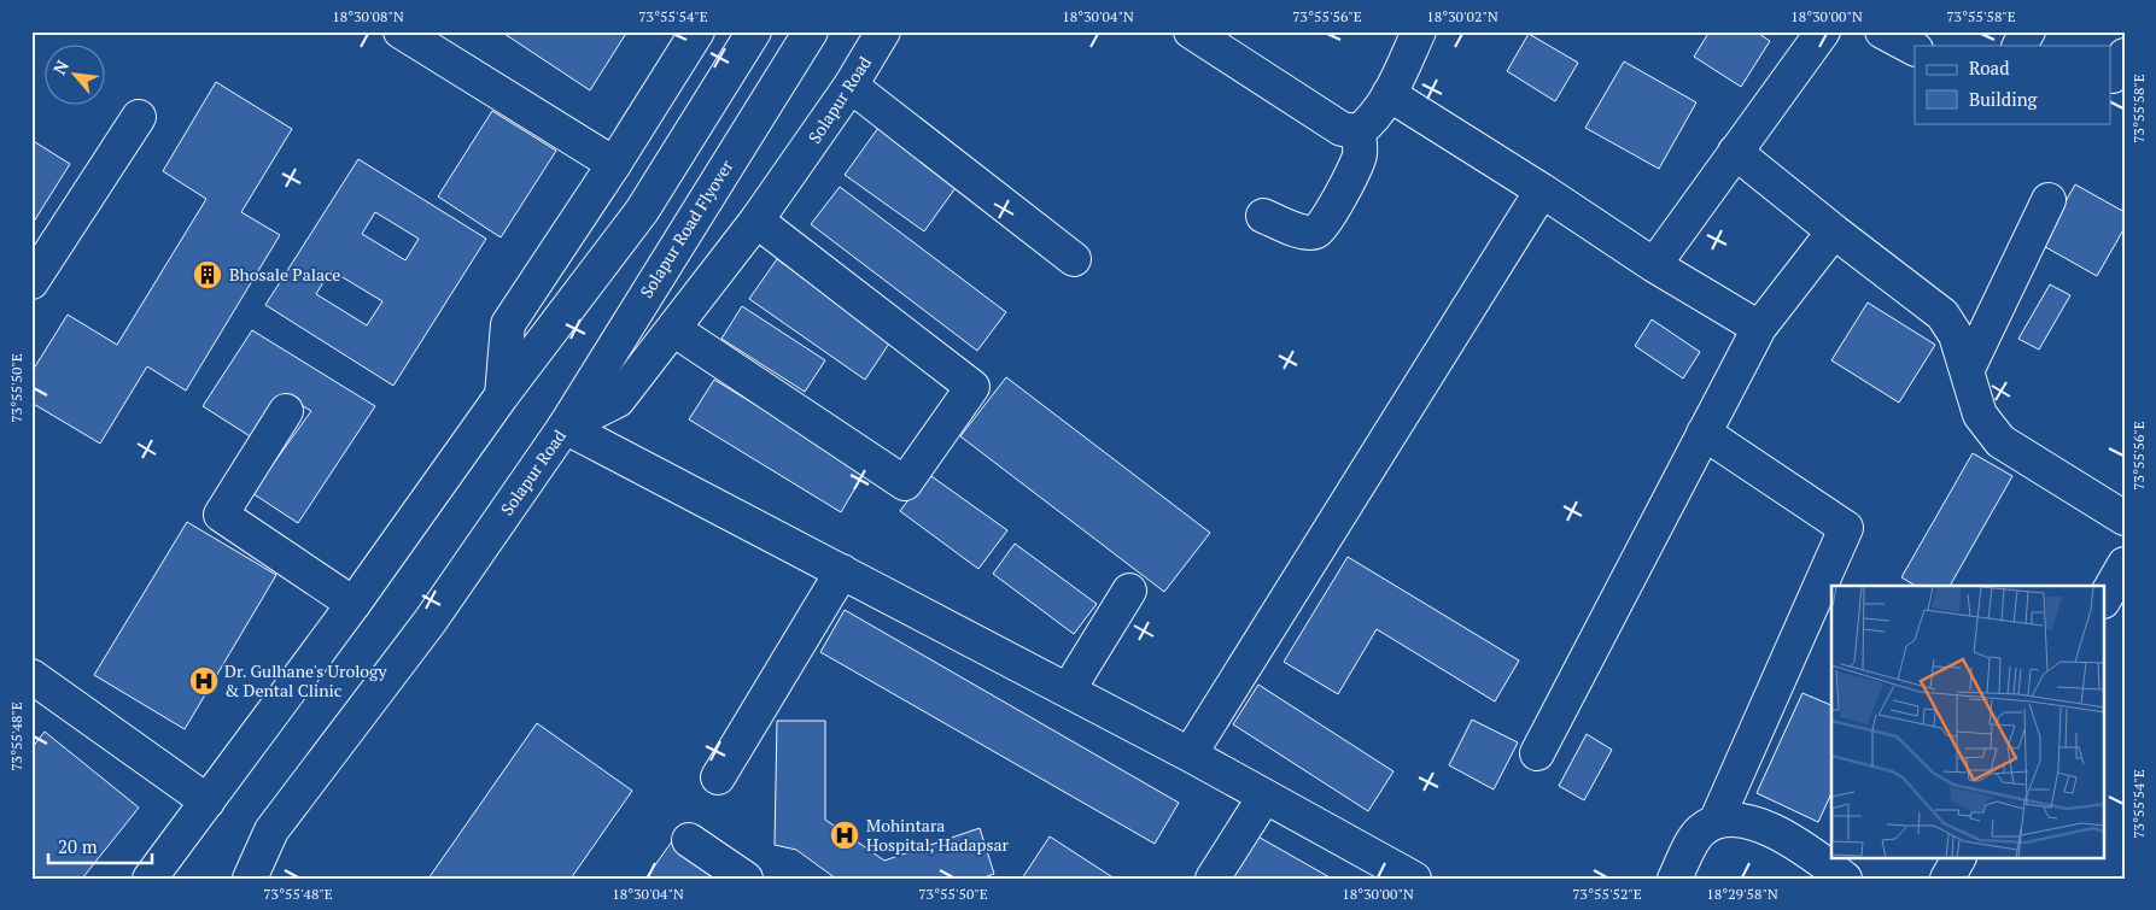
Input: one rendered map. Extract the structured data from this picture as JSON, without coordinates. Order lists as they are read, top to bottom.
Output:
{
  "streets": {
    "main road": ["Solapur Road", "Solapur Road Flyover"]
  },
  "crossings": [
    ["Solapur Road", "Solapur Road Flyover"]
  ],
  "places": {
    "building": ["Bhosale Palace"],
    "hospital": ["Dr. Gulhane's Urology & Dental Clinic", "Mohintara Hospital, Hadapsar"]
  },
  "legend": ["Road", "Building"],
  "scale_bar": "20 m",
  "north": "top left",
  "coordinates": [
    "18°30'08\"N",
    "73°55'54\"E",
    "18°30'04\"N",
    "73°55'56\"E",
    "18°30'02\"N",
    "18°30'00\"N",
    "73°55'58\"E",
    "73°55'50\"E",
    "73°55'48\"E",
    "73°55'52\"E",
    "18°29'58\"N"
  ]
}
